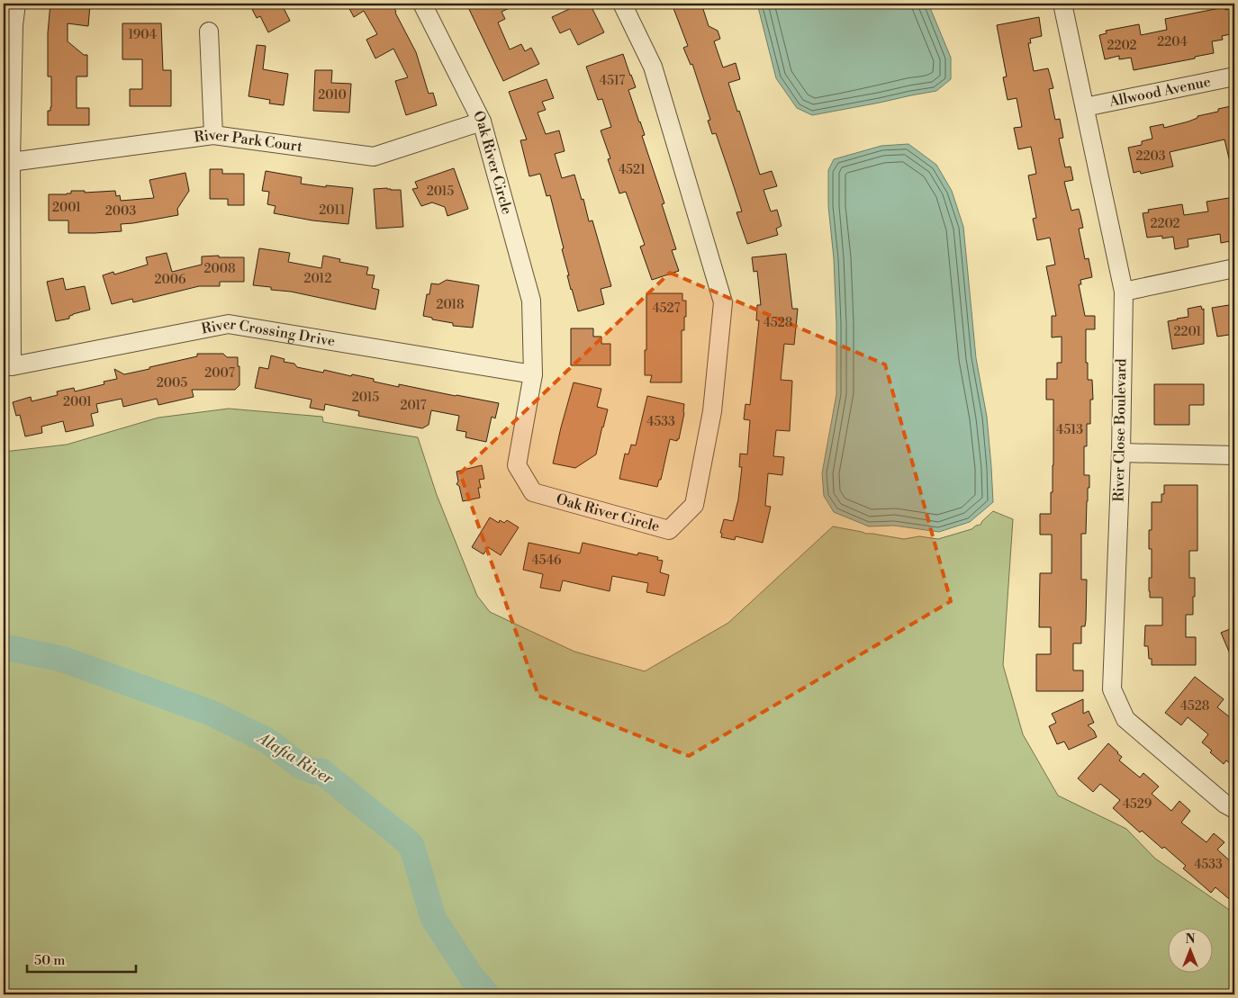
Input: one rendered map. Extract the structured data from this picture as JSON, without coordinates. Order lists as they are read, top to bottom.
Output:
{
  "streets": {
    "street": [
      "Allwood Avenue",
      "River Park Court",
      "Oak River Circle",
      "River Crossing Drive",
      "River Close Boulevard"
    ]
  },
  "crossings": [
    ["Allwood Avenue", "River Close Boulevard"],
    ["River Park Court", "Oak River Circle"],
    ["Oak River Circle", "River Crossing Drive"]
  ],
  "water": ["Alafia River"],
  "house_numbers": [
    "1904",
    "2204",
    "2202",
    "4517",
    "2010",
    "2203",
    "4521",
    "2015",
    "2001",
    "2011",
    "2003",
    "2202",
    "2008",
    "2012",
    "2006",
    "2018",
    "4527",
    "4528",
    "2201",
    "2007",
    "2005",
    "2015",
    "2001",
    "2017",
    "4533",
    "4513",
    "4546",
    "4528",
    "4529",
    "4533"
  ],
  "scale_bar": "50 m",
  "north": "top"
}
